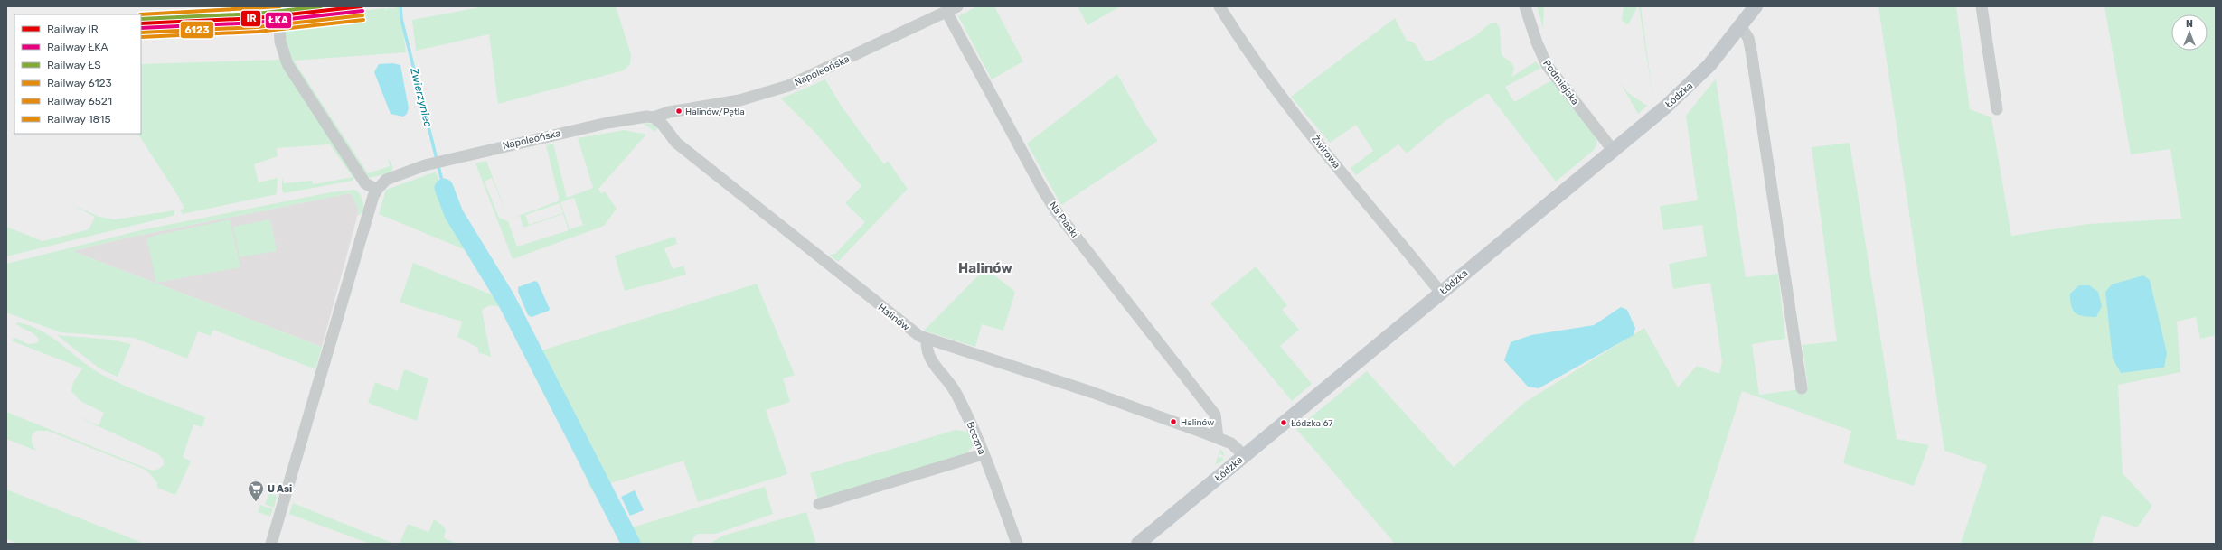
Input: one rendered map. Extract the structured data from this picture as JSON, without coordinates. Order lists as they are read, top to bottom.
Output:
{
  "streets": {
    "main road": ["Łódzka"],
    "street": [
      "Napoleońska",
      "Podmiejska",
      "Żwirowa",
      "Na Piaski",
      "Halinów",
      "Boczna"
    ]
  },
  "crossings": [
    ["Napoleońska", "Na Piaski"],
    ["Napoleońska", "Halinów"],
    ["Podmiejska", "Łódzka"],
    ["Łódzka", "Żwirowa"],
    ["Łódzka", "Halinów"],
    ["Na Piaski", "Halinów"],
    ["Halinów", "Boczna"]
  ],
  "districts": ["Halinów"],
  "water": ["Zwierzyniec"],
  "places": {
    "other": ["Halinów/Pętla", "Halinów", "Łódzka 67"],
    "supermarket": ["U Asi"]
  },
  "lines": [
    "rail line IR",
    "rail line ŁS",
    "rail line 6521",
    "rail line ŁKA",
    "rail line 6123",
    "rail line 1815"
  ],
  "legend": [
    "Railway IR",
    "Railway ŁKA",
    "Railway ŁS",
    "Railway 6123",
    "Railway 6521",
    "Railway 1815"
  ],
  "north": "top"
}
